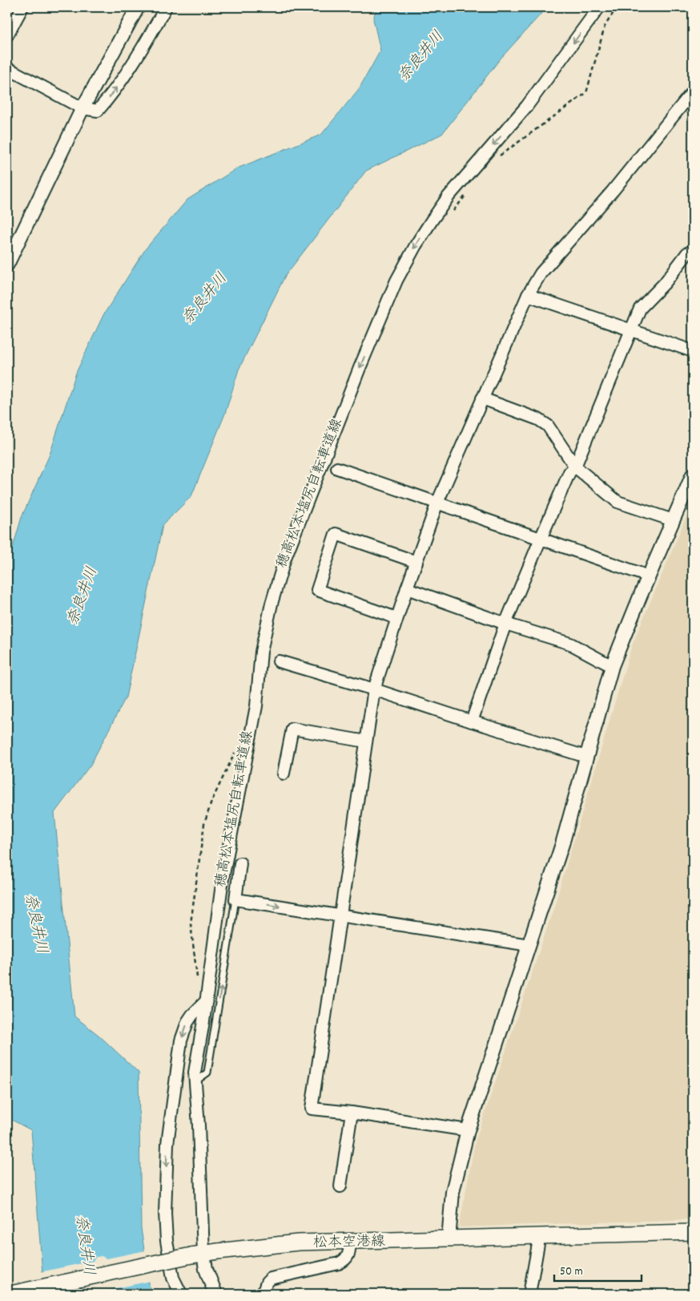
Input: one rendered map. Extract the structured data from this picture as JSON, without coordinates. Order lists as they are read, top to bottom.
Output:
{
  "streets": {
    "main road": ["松本空港線"]
  },
  "water": ["奈良井川"],
  "scale_bar": "50 m"
}
